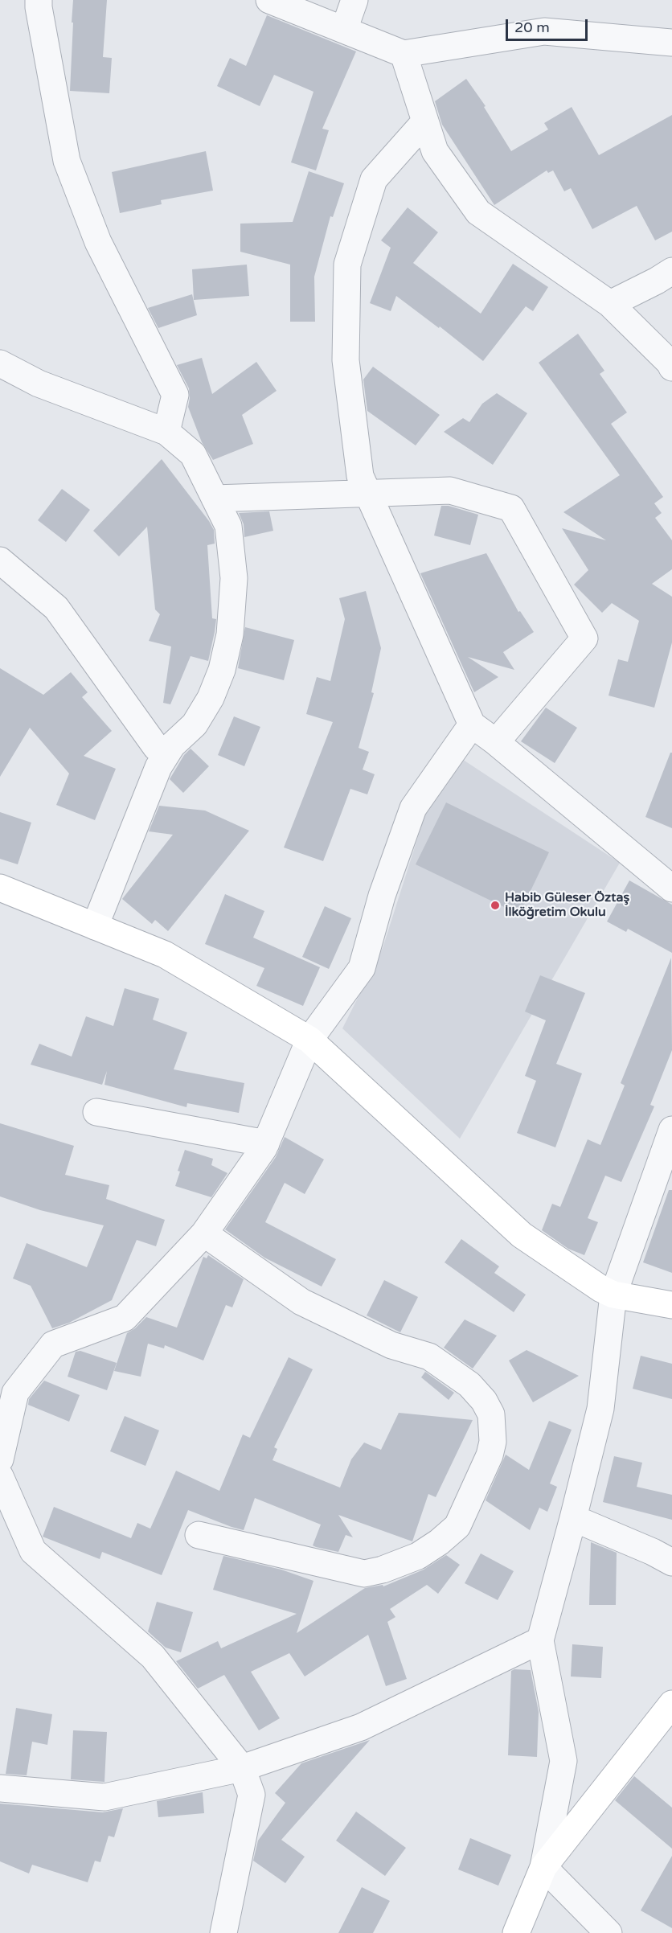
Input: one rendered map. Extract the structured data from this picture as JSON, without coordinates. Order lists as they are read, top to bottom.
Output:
{
  "places": ["Habib Güleser Öztaş İlköğretim Okulu"],
  "scale_bar": "20 m"
}
